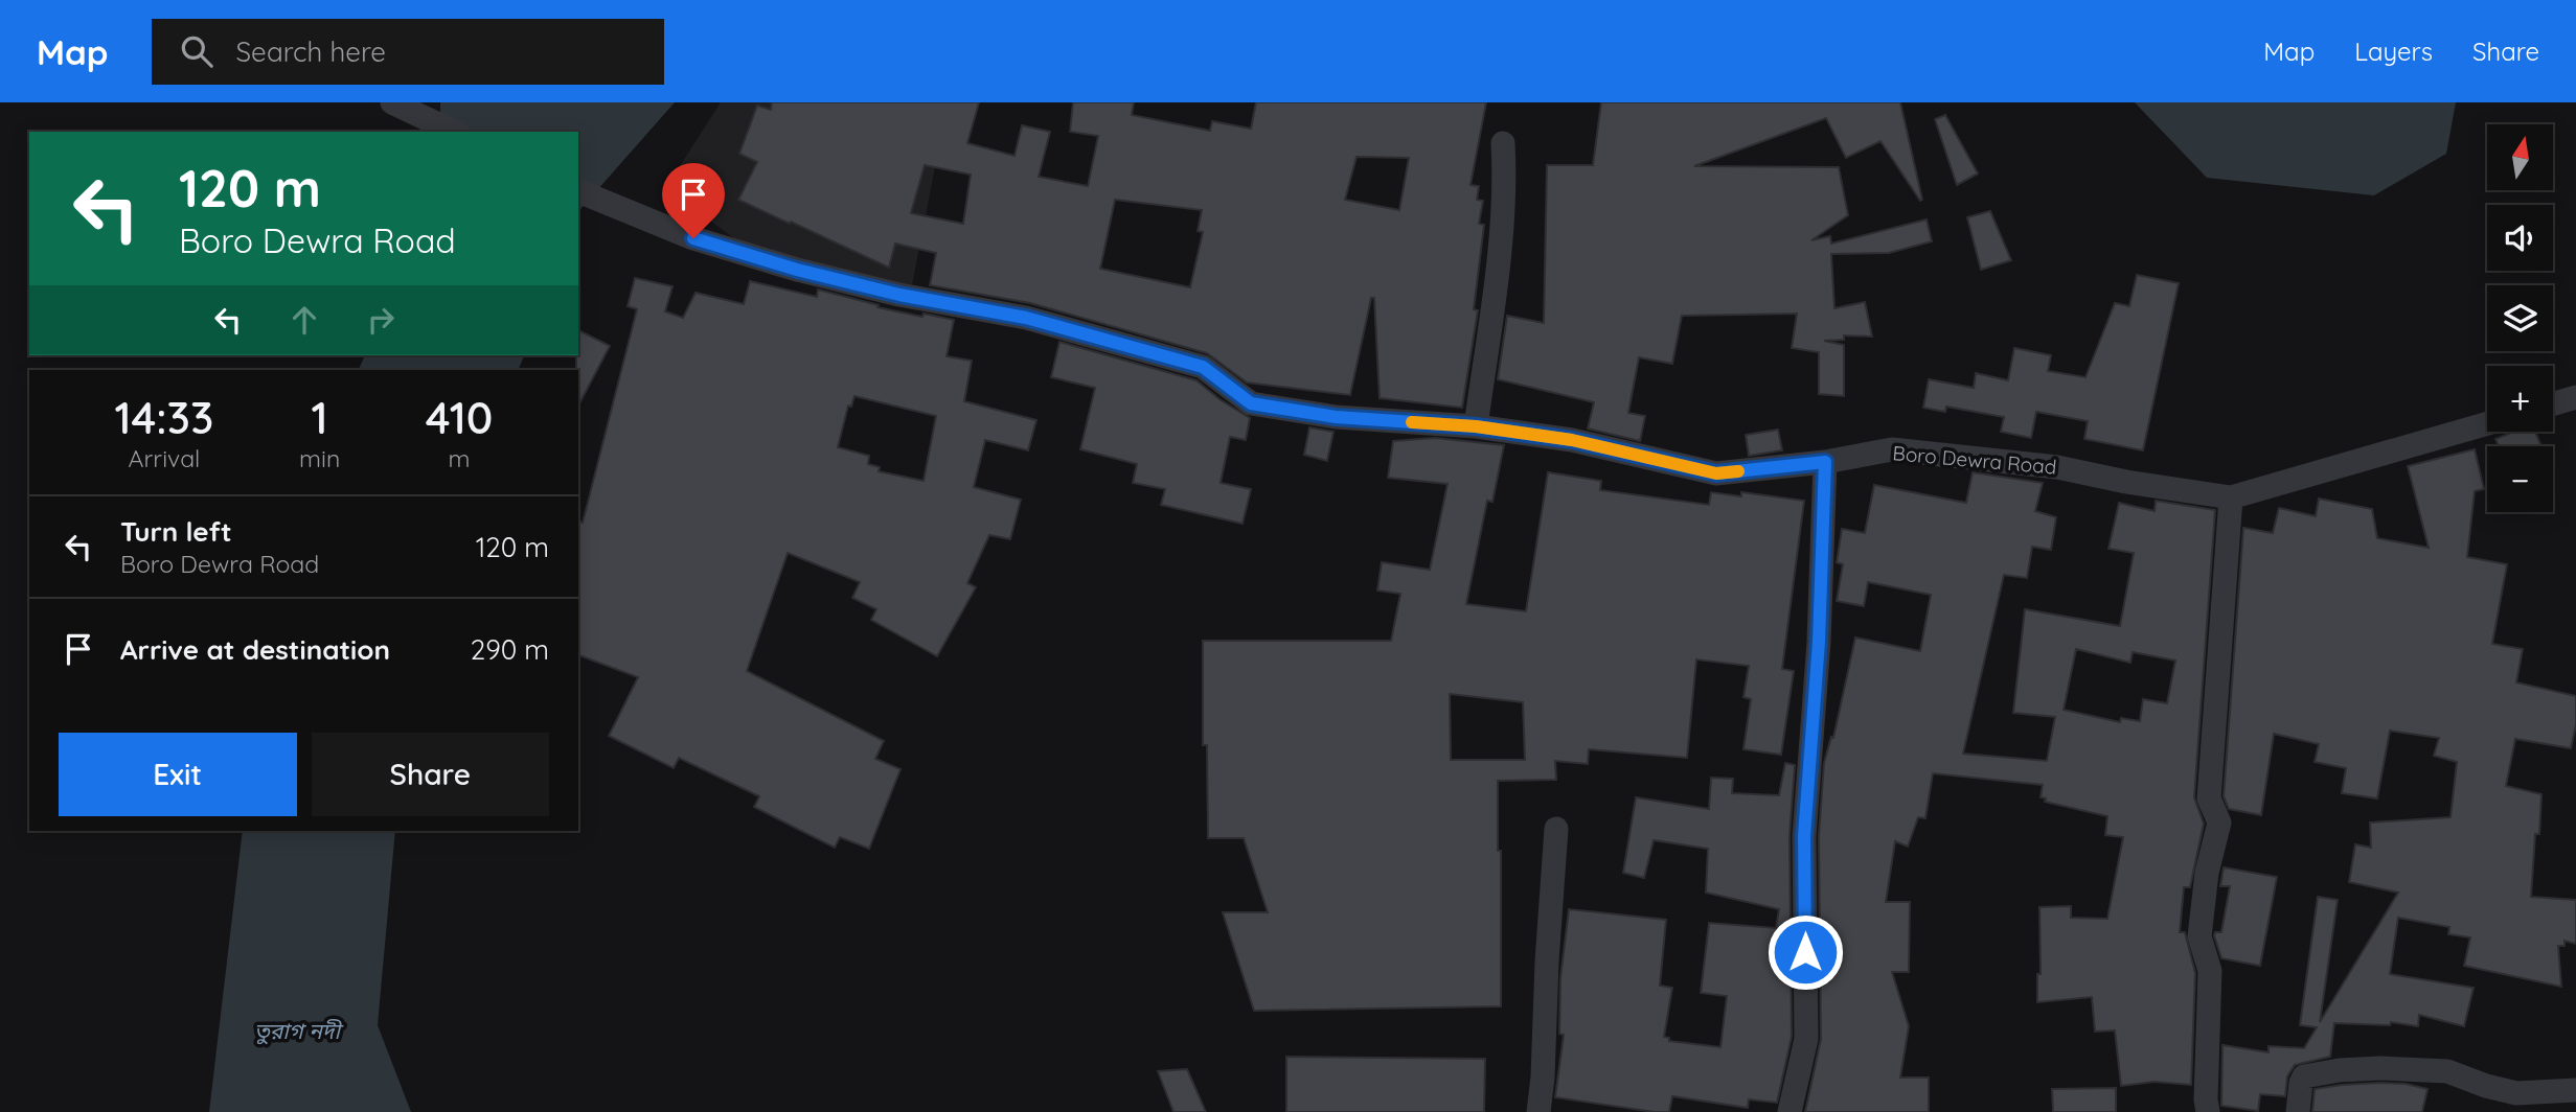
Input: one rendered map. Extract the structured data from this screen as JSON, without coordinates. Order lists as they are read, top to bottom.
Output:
{
  "streets": {
    "street": ["Boro Dewra Road"]
  },
  "water": ["তুরাগ নদী"],
  "north": "top",
  "page": {
    "header": "Map",
    "search": "Search here",
    "nav": ["Map", "Layers", "Share"],
    "map_buttons": ["+", "−"],
    "turn": ["120 m", "Boro Dewra Road"],
    "eta": [
      "14:33",
      "Arrival",
      "1",
      "min",
      "410",
      "m"
    ],
    "list": [
      {
        "name": "Turn left",
        "note": "Boro Dewra Road",
        "value": "120 m"
      },
      {
        "name": "Arrive at destination",
        "value": "290 m"
      }
    ],
    "buttons": ["Exit", "Share"]
  }
}
